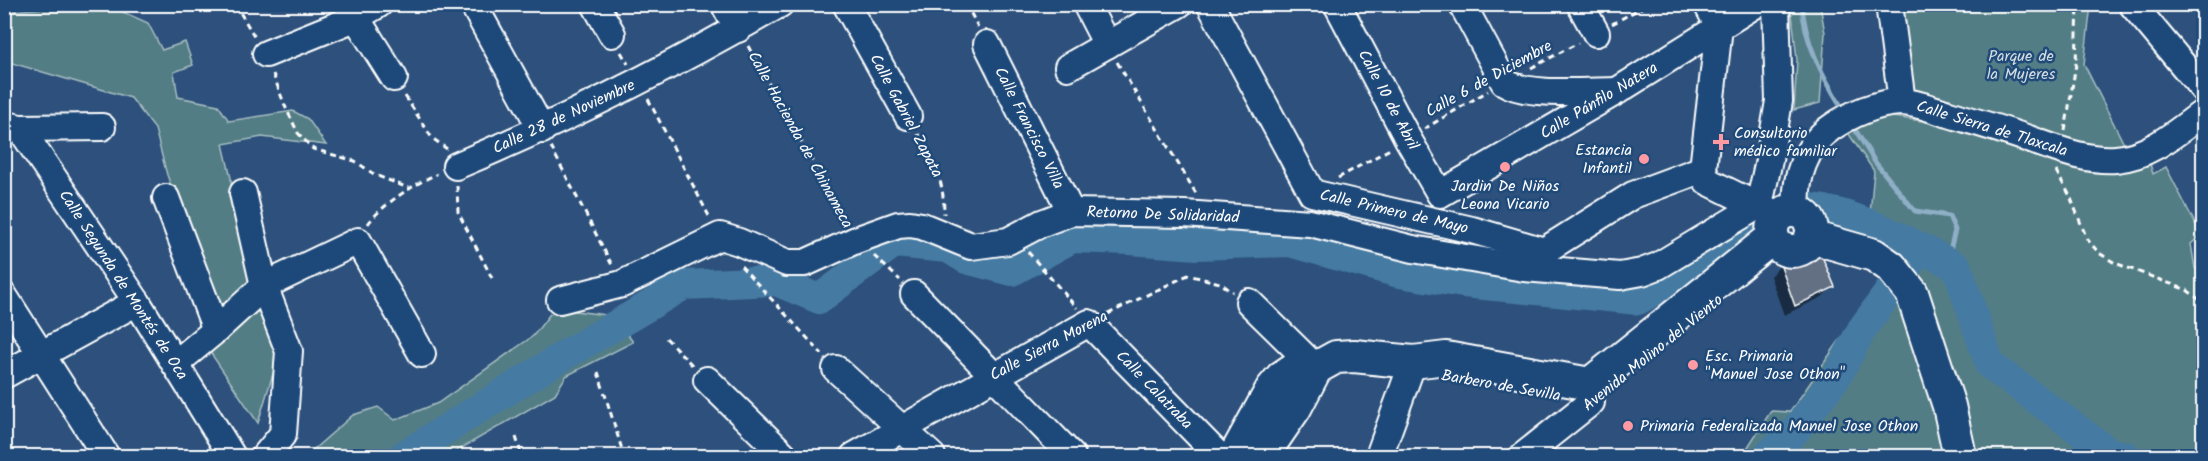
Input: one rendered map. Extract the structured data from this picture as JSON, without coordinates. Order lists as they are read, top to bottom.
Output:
{
  "streets": {
    "main road": ["Avenida Molino del Viento", "Barbero de Sevilla"],
    "street": [
      "Calle 10 de Abril",
      "Calle Pánfilo Natera",
      "Calle Gabriel Zapata",
      "Calle 28 de Noviembre",
      "Calle Francisco Villa",
      "Calle Sierra de Tlaxcala",
      "Calle Primero de Mayo",
      "Retorno De Solidaridad",
      "Calle Segunda de Montés de Oca",
      "Calle Sierra Morena",
      "Calle Calatraba"
    ],
    "path": ["Calle 6 de Diciembre", "Calle Hacienda de Chinameca"]
  },
  "crossings": [
    ["Calle 6 de Diciembre", "Calle 10 de Abril"],
    ["Calle 6 de Diciembre", "Calle Primero de Mayo"],
    ["Calle 10 de Abril", "Calle Pánfilo Natera"],
    ["Calle Gabriel Zapata", "Retorno De Solidaridad"],
    ["Calle 28 de Noviembre", "Calle Hacienda de Chinameca"],
    ["Calle Francisco Villa", "Retorno De Solidaridad"],
    ["Calle Sierra de Tlaxcala", "Retorno De Solidaridad"],
    ["Calle Sierra de Tlaxcala", "Avenida Molino del Viento"],
    ["Calle Hacienda de Chinameca", "Retorno De Solidaridad"],
    ["Retorno De Solidaridad", "Avenida Molino del Viento"],
    ["Calle Sierra Morena", "Calle Calatraba"],
    ["Avenida Molino del Viento", "Barbero de Sevilla"]
  ],
  "parks": ["Parque de la Mujeres"],
  "places": {
    "health": ["Consultorio médico familiar"],
    "other": [
      "Estancia Infantil",
      "Jardin De Niños Leona Vicario",
      "Esc. Primaria \"Manuel Jose Othon\"",
      "Primaria Federalizada Manuel Jose Othon"
    ]
  }
}
